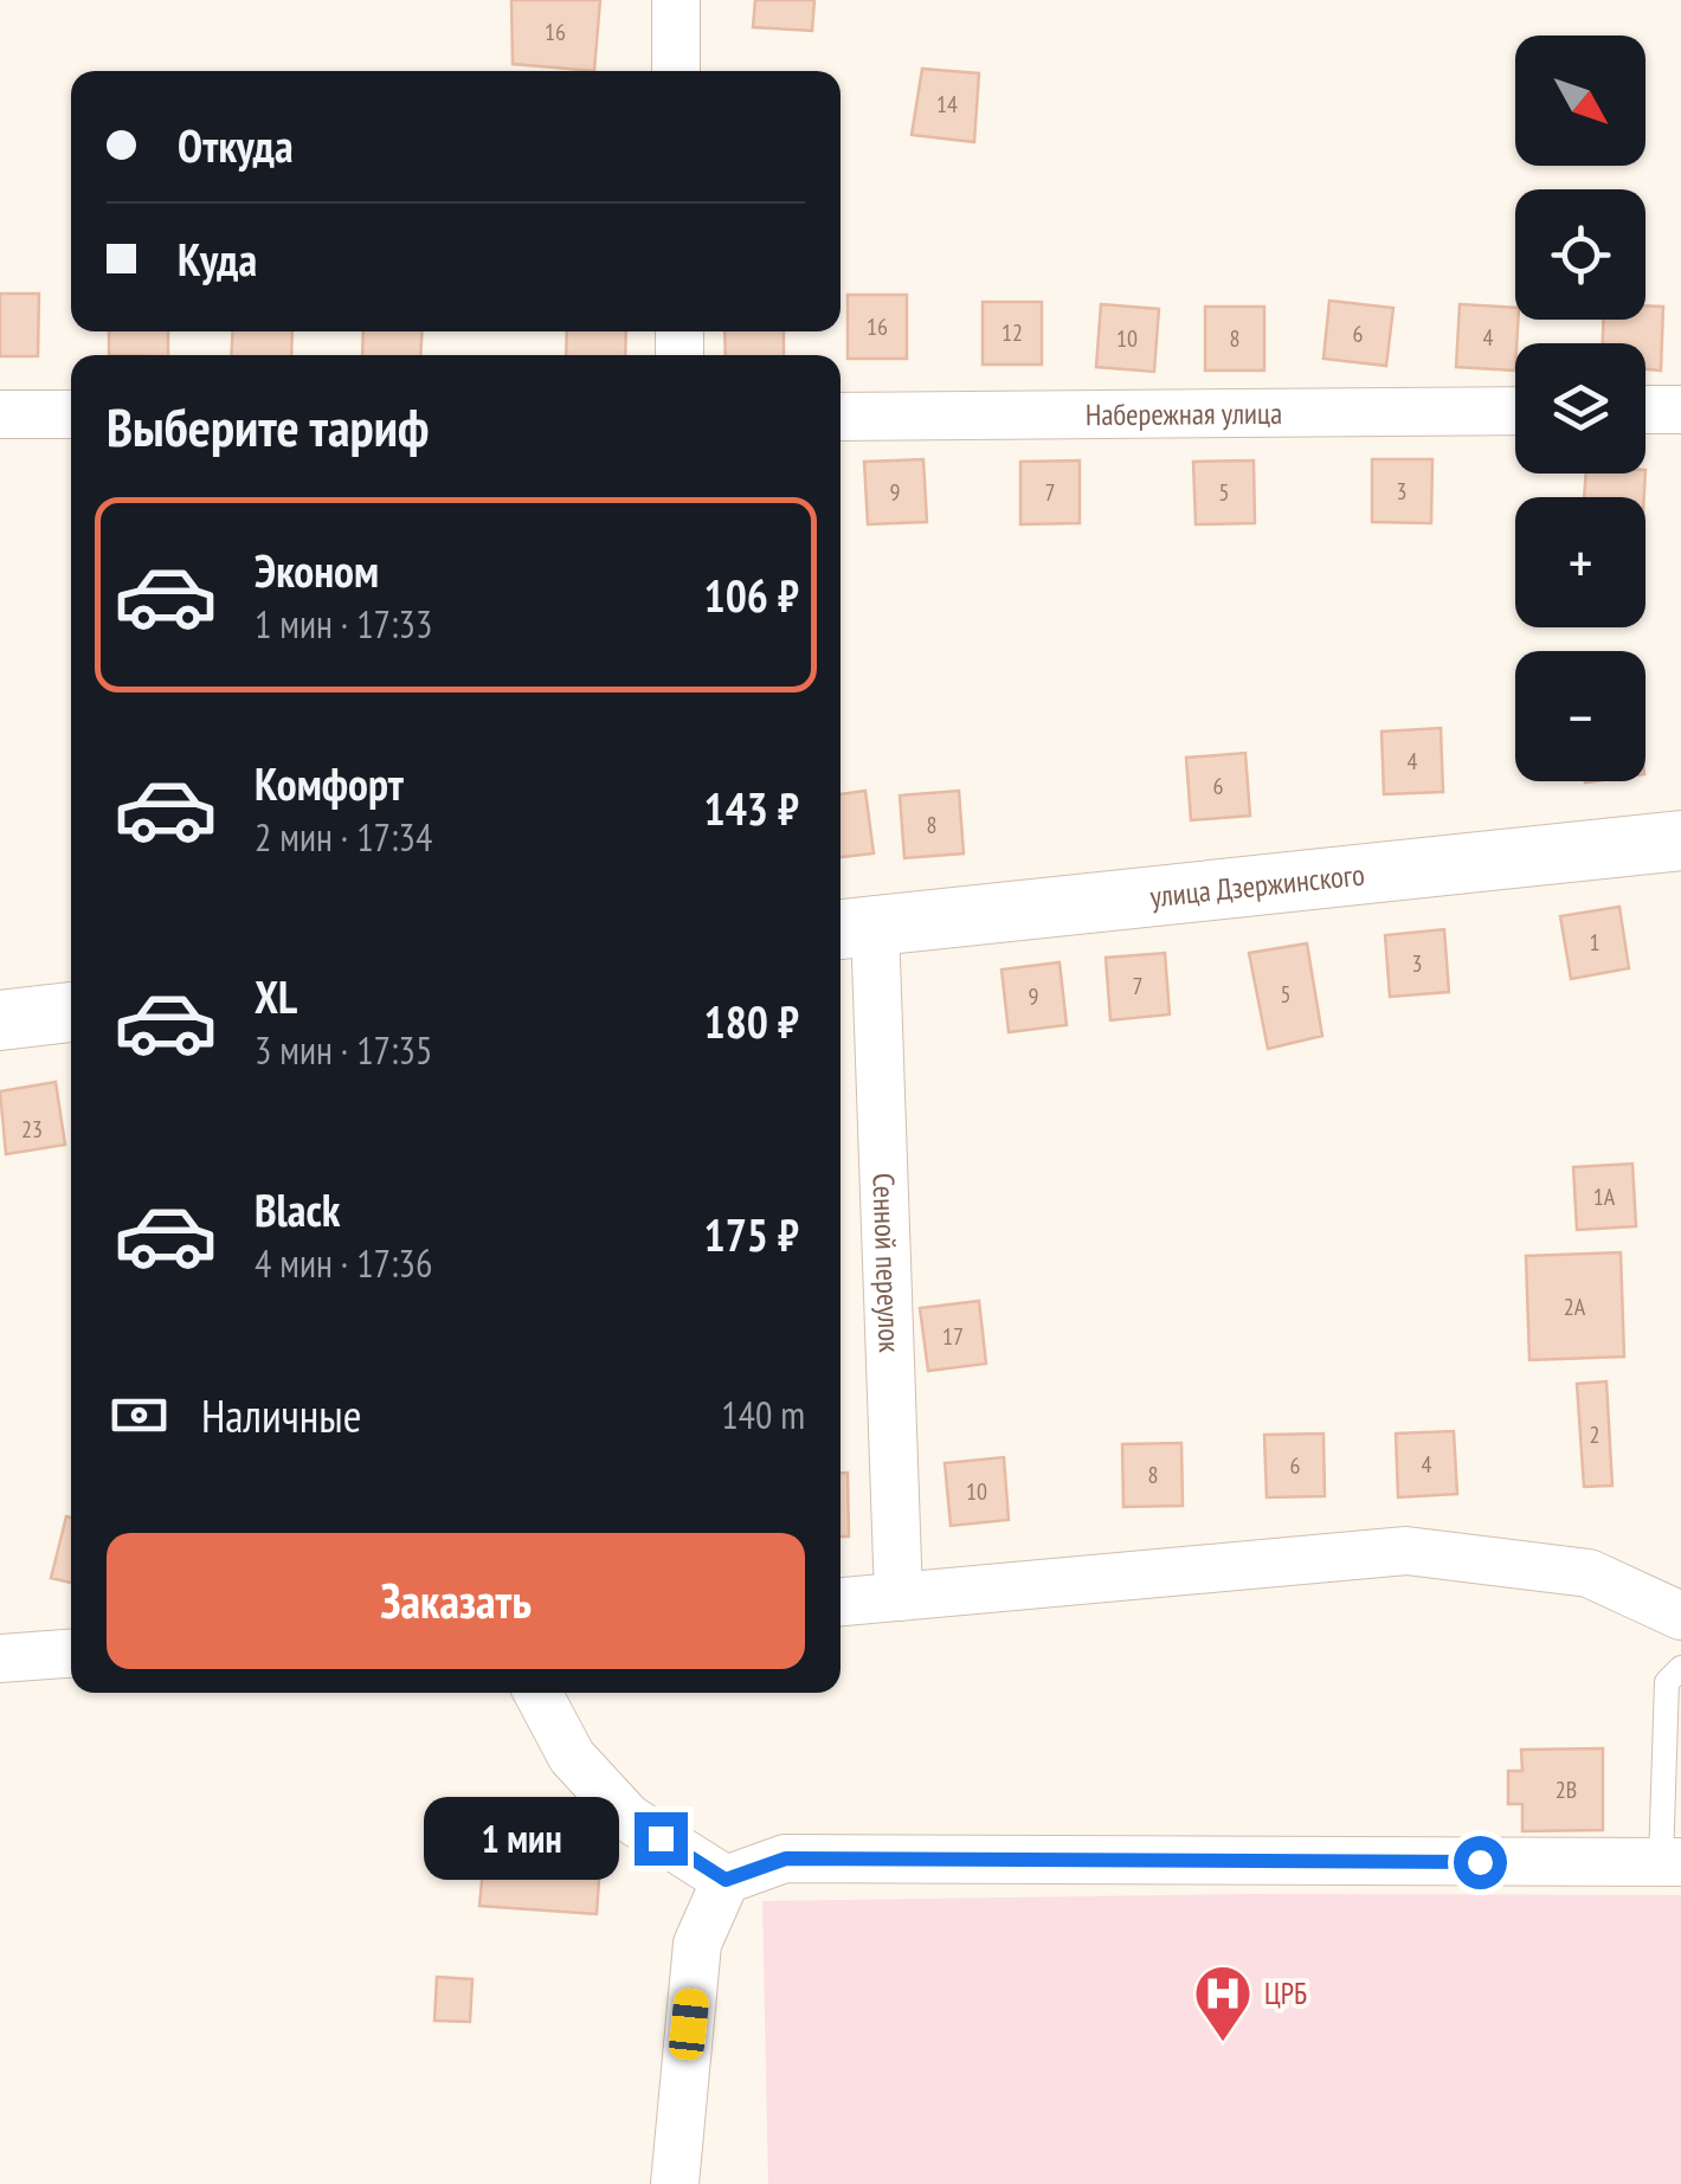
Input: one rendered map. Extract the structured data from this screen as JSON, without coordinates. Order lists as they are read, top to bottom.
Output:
{
  "streets": {
    "street": ["Набережная улица", "улица Дзержинского", "Сенной переулок"]
  },
  "crossings": [
    ["улица Дзержинского", "Сенной переулок"]
  ],
  "places": {
    "hospital": ["ЦРБ"]
  },
  "house_numbers": [
    "16",
    "14",
    "16",
    "12",
    "6",
    "4",
    "10",
    "8",
    "3",
    "9",
    "7",
    "5",
    "4",
    "6",
    "8",
    "1",
    "3",
    "7",
    "5",
    "9",
    "23",
    "1А",
    "2А",
    "17",
    "2",
    "4",
    "6",
    "8",
    "10",
    "2В"
  ],
  "north": "bottom right",
  "page": {
    "map_buttons": ["+", "−"],
    "banner": ["Откуда", "Куда"],
    "heading": "Выберите тариф",
    "list": [
      {
        "name": "Эконом",
        "note": "1 мин · 17:33",
        "value": "106 ₽"
      },
      {
        "name": "Комфорт",
        "note": "2 мин · 17:34",
        "value": "143 ₽"
      },
      {
        "name": "XL",
        "note": "3 мин · 17:35",
        "value": "180 ₽"
      },
      {
        "name": "Black",
        "note": "4 мин · 17:36",
        "value": "175 ₽"
      }
    ],
    "pay": ["Наличные", "140 m"],
    "buttons": "Заказать",
    "bubble": "1 мин"
  }
}
